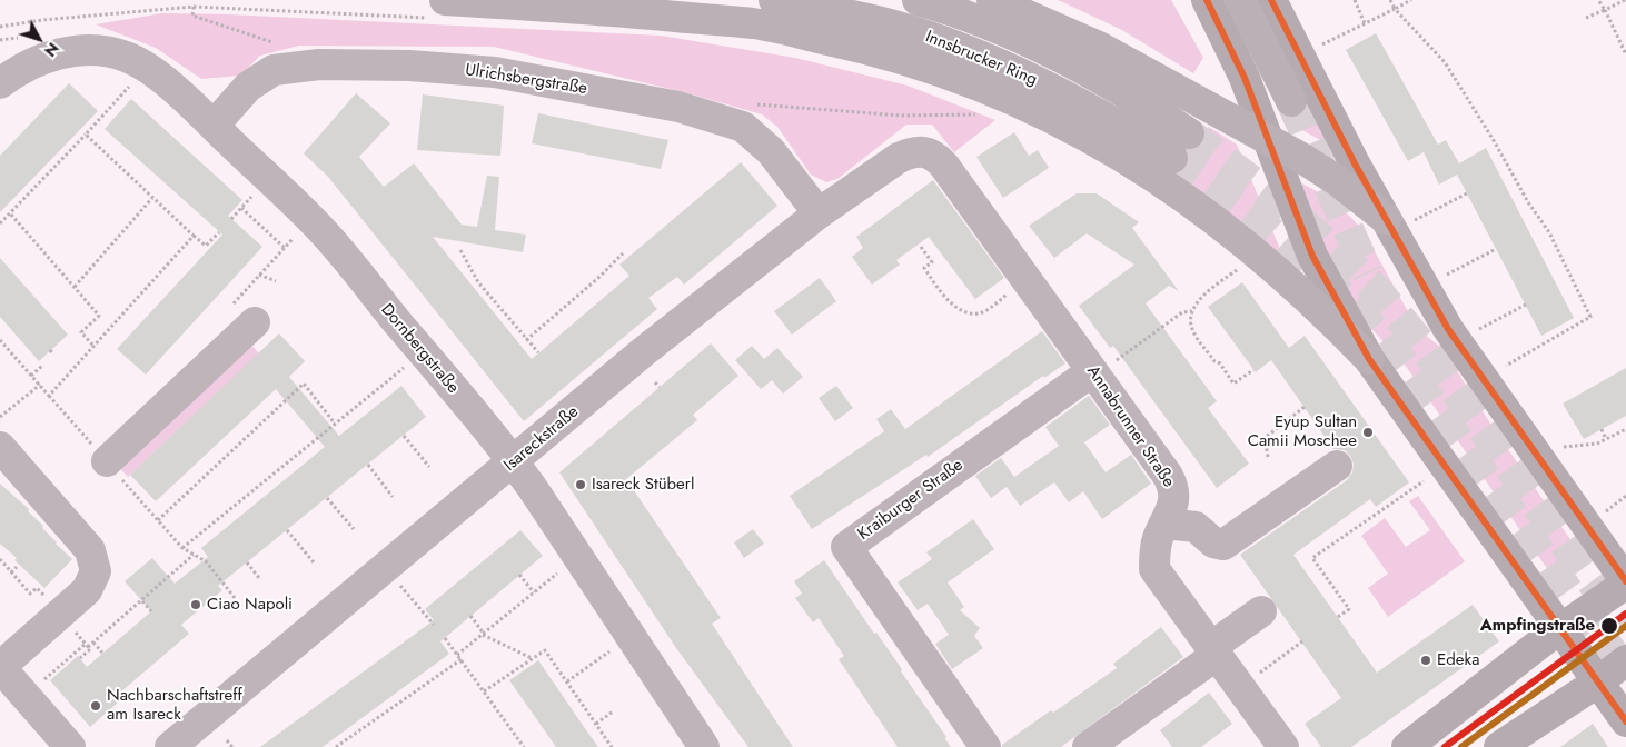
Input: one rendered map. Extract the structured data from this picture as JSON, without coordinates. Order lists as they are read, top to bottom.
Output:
{
  "streets": {
    "highway": ["Innsbrucker Ring"],
    "street": [
      "Ulrichsbergstraße",
      "Dornbergstraße",
      "Annabrunner Straße",
      "Isareckstraße",
      "Kraiburger Straße"
    ]
  },
  "crossings": [
    ["Ulrichsbergstraße", "Dornbergstraße"],
    ["Ulrichsbergstraße", "Isareckstraße"],
    ["Dornbergstraße", "Isareckstraße"],
    ["Annabrunner Straße", "Isareckstraße"],
    ["Annabrunner Straße", "Kraiburger Straße"]
  ],
  "places": [
    "Eyup Sultan Camii Moschee",
    "Isareck Stüberl",
    "Ciao Napoli",
    "Ampfingstraße",
    "Edeka",
    "Nachbarschaftstreff am Isareck"
  ],
  "north": "bottom right"
}
